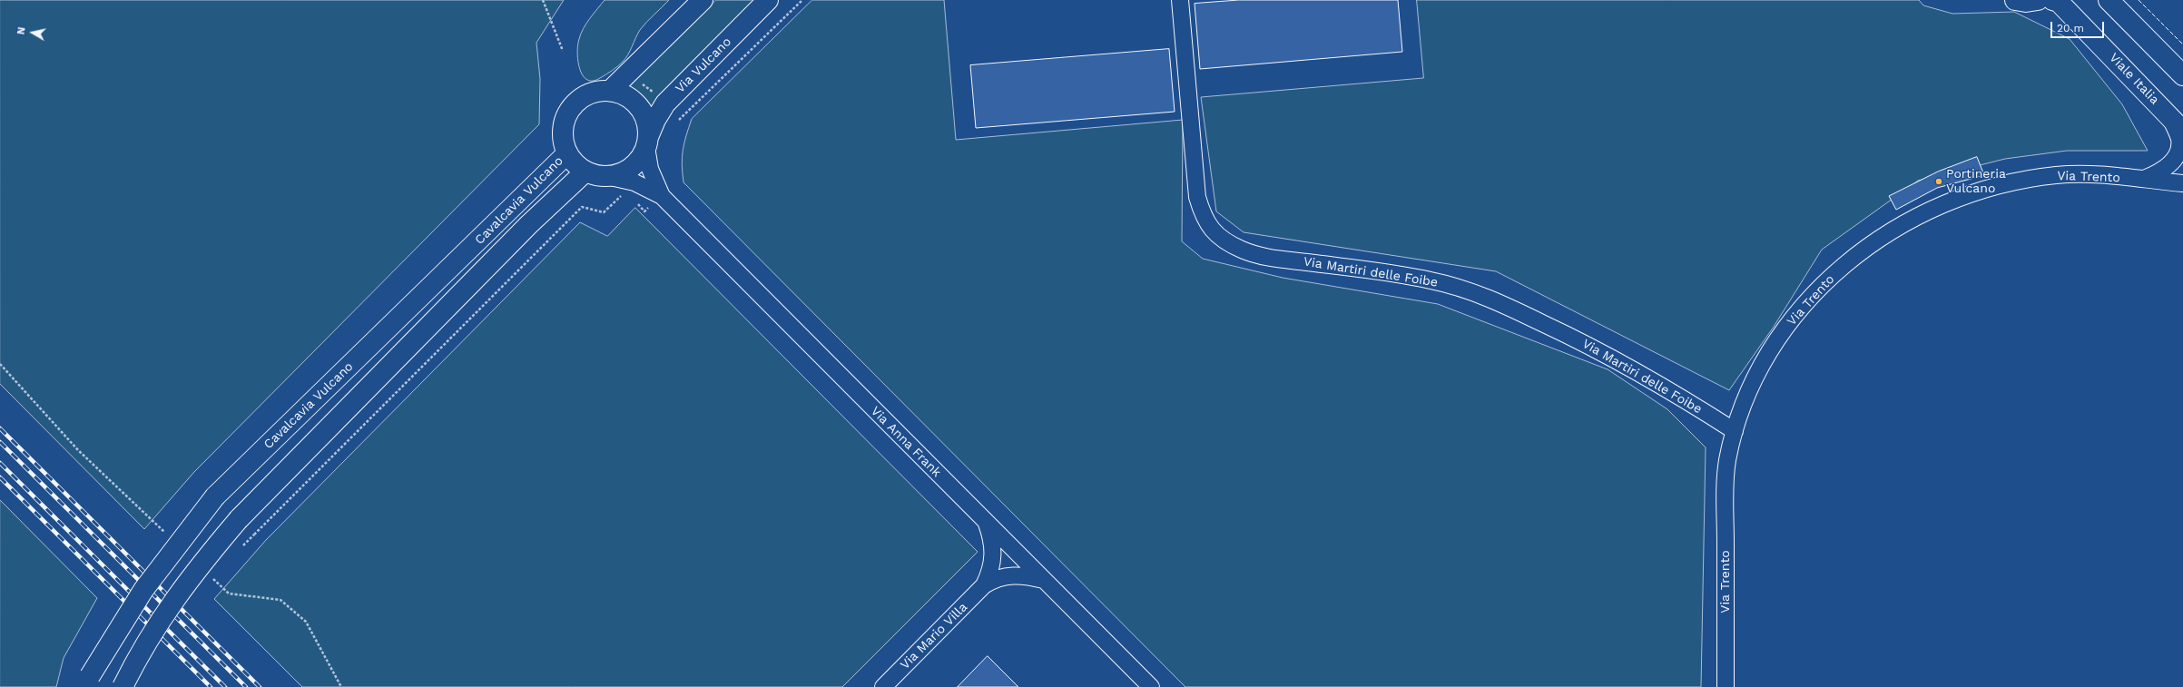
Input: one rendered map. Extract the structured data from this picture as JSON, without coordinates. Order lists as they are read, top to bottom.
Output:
{
  "streets": {
    "main road": ["Via Vulcano", "Viale Italia", "Cavalcavia Vulcano"],
    "street": [
      "Via Trento",
      "Via Martiri delle Foibe",
      "Via Anna Frank",
      "Via Mario Villa"
    ]
  },
  "crossings": [
    ["Via Vulcano", "Cavalcavia Vulcano"],
    ["Via Vulcano", "Via Anna Frank"],
    ["Via Trento", "Via Martiri delle Foibe"],
    ["Cavalcavia Vulcano", "Via Anna Frank"],
    ["Via Anna Frank", "Via Mario Villa"]
  ],
  "places": ["Portineria Vulcano"],
  "scale_bar": "20 m",
  "north": "left"
}
